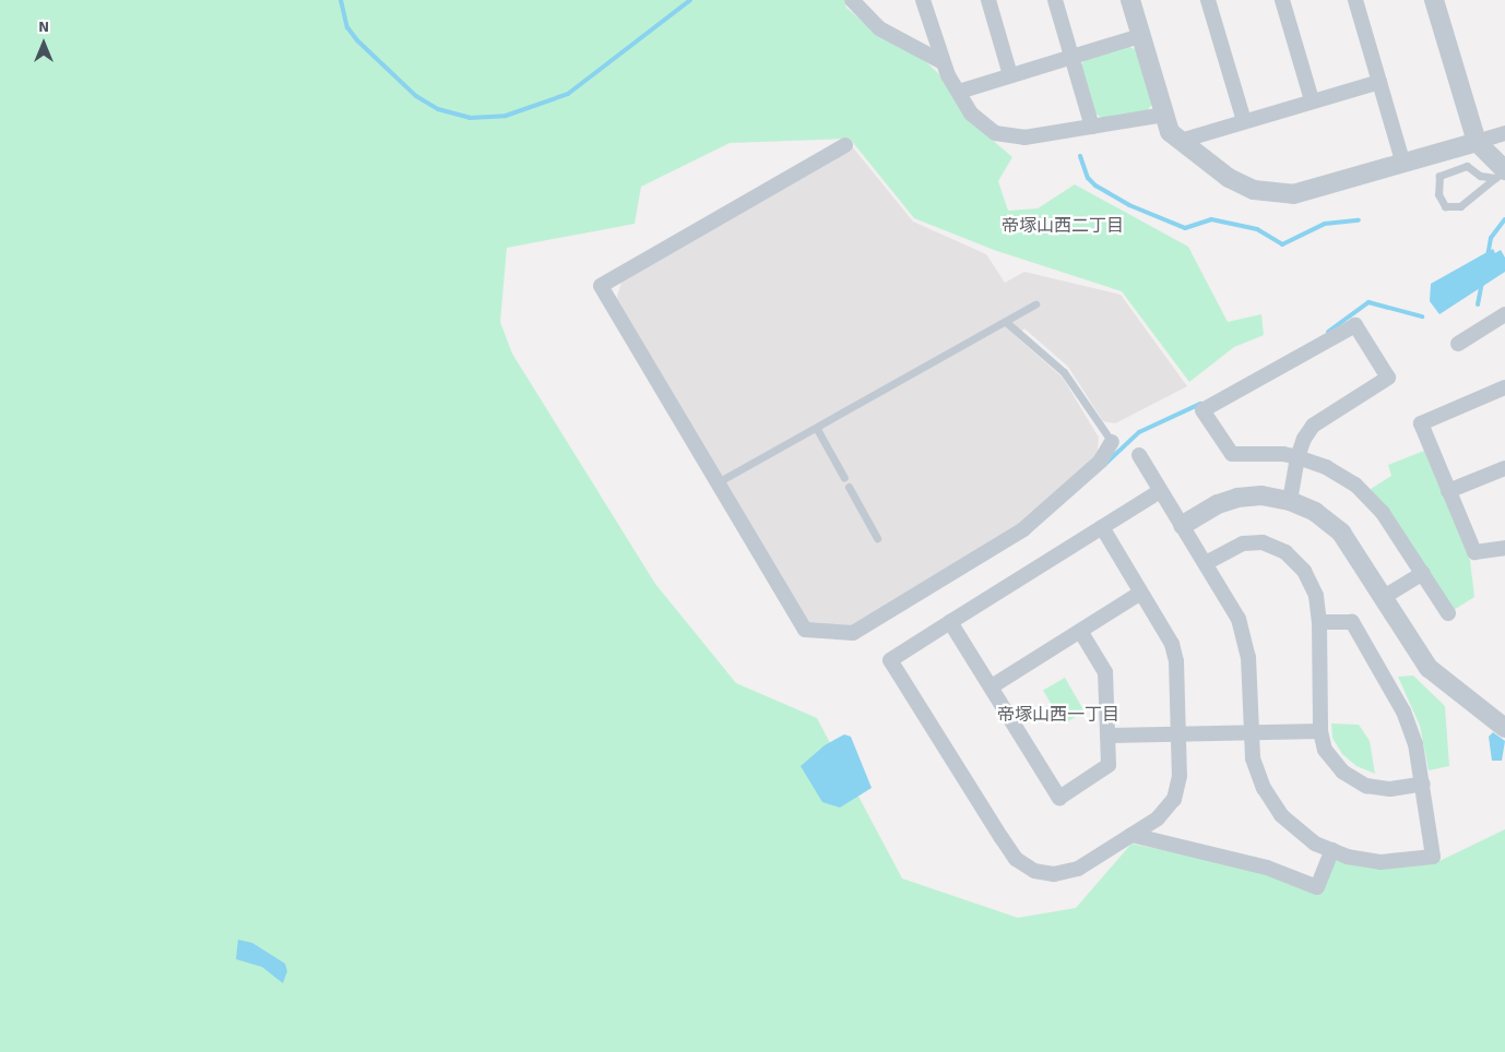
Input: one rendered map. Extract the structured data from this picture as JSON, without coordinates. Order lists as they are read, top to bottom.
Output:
{
  "districts": ["帝塚山西二丁目", "帝塚山西一丁目"],
  "north": "top"
}
